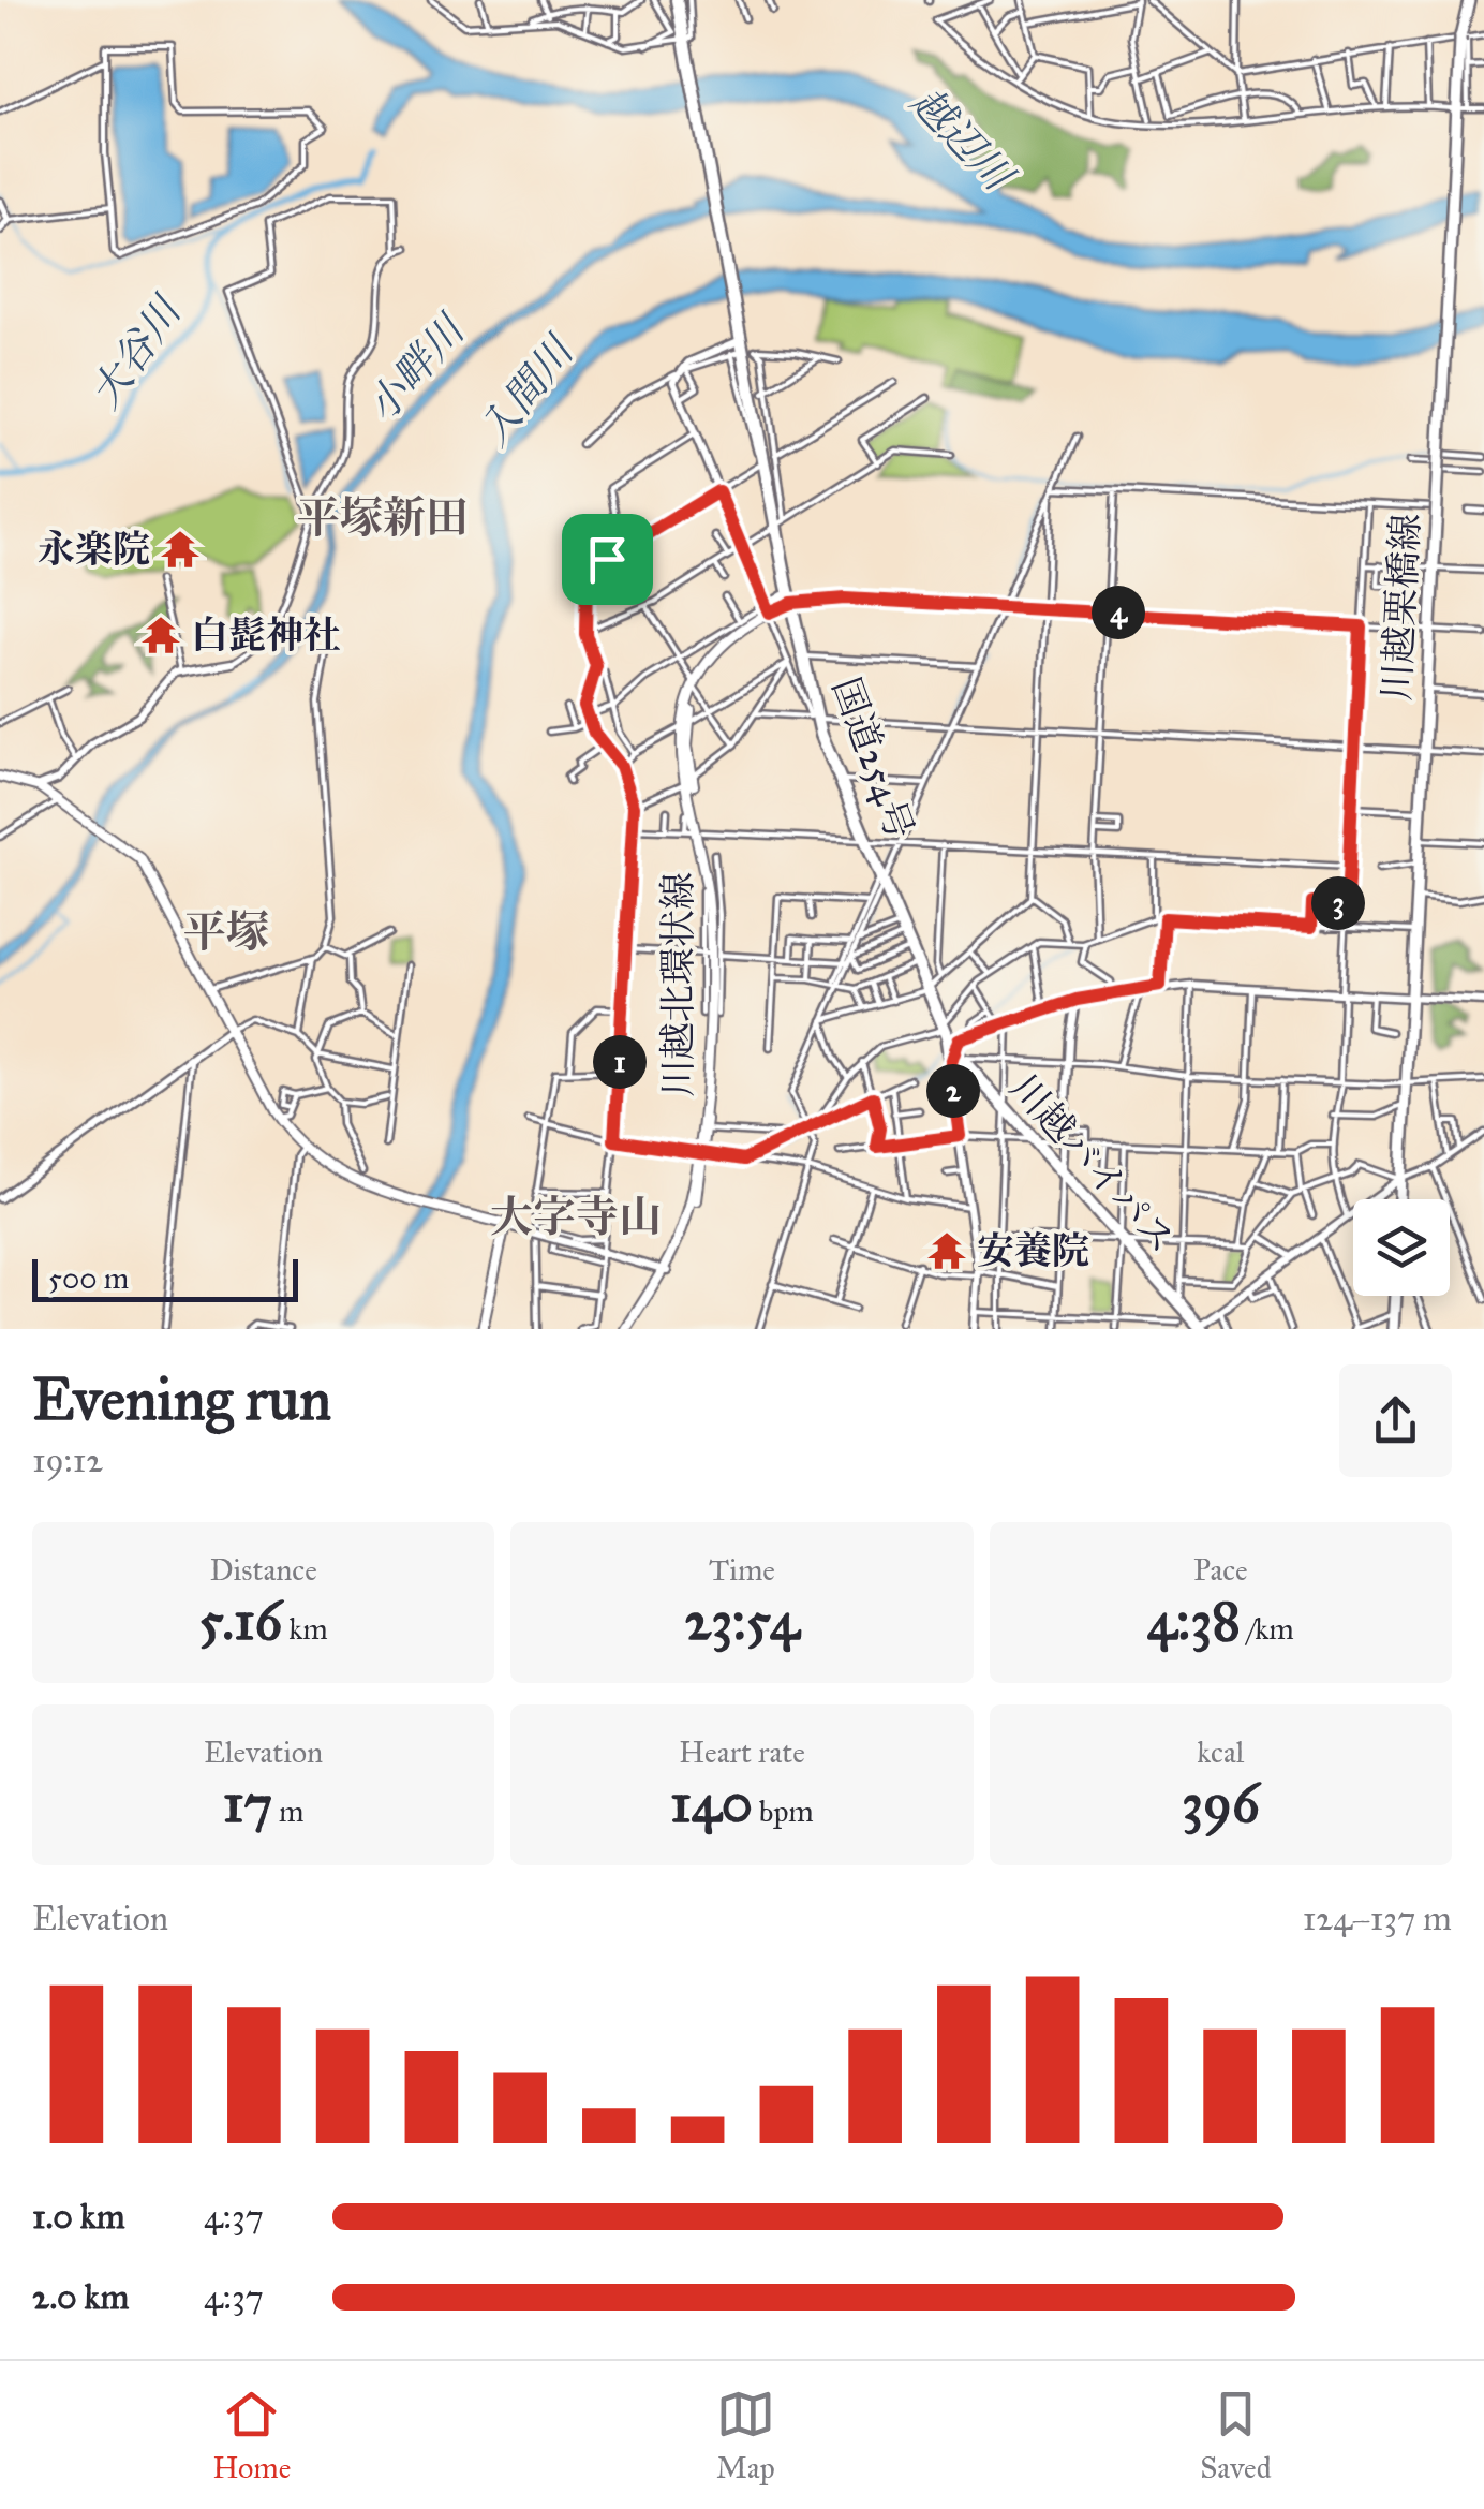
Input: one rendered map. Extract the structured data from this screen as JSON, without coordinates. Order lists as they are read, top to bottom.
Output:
{
  "streets": {
    "highway": ["国道254号", "川越バイパス"],
    "main road": ["川越栗橋線", "川越北環状線"]
  },
  "crossings": [
    ["国道254号", "川越北環状線"],
    ["国道254号", "川越バイパス"]
  ],
  "districts": ["平塚新田", "平塚", "大字寺山"],
  "water": [
    "越辺川",
    "大谷川",
    "小畔川",
    "入間川"
  ],
  "places": {
    "temple": ["永楽院", "白髭神社", "安養院"]
  },
  "scale_bar": "500 m",
  "page": {
    "pins": [
      "4",
      "3",
      "1",
      "2"
    ],
    "scale": "500 m",
    "heading": ["Evening run", "19:12"],
    "stats": [
      ["Distance", "5.16 km"],
      ["Time", "23:54"],
      ["Pace", "4:38 /km"],
      ["Elevation", "17 m"],
      ["Heart rate", "140 bpm"],
      ["kcal", "396"]
    ],
    "chart": ["Elevation", "124–137 m"],
    "list": [
      {
        "name": "1.0 km",
        "note": "4:37"
      },
      {
        "name": "2.0 km",
        "note": "4:37"
      }
    ],
    "tabs": ["Home", "Map", "Saved"]
  }
}
